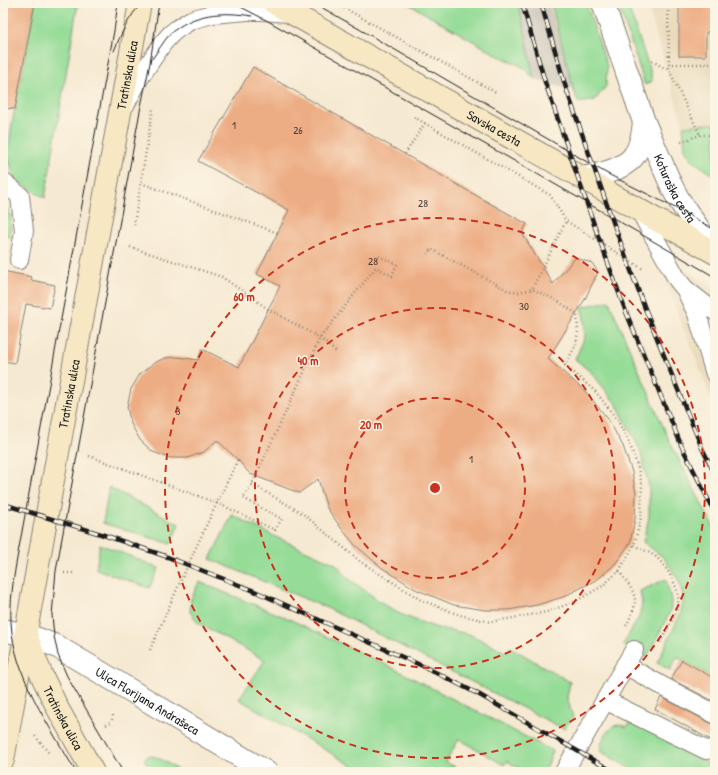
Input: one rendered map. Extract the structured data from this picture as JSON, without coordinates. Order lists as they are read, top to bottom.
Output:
{
  "streets": {
    "street": [
      "Tratinska ulica",
      "Savska cesta",
      "Koturaška cesta",
      "Ulica Florijana Andrašeca"
    ]
  },
  "crossings": [
    ["Tratinska ulica", "Ulica Florijana Andrašeca"],
    ["Savska cesta", "Koturaška cesta"]
  ],
  "house_numbers": [
    "1",
    "26",
    "28",
    "28",
    "30",
    "3",
    "1"
  ],
  "rings": ["60 m", "40 m", "20 m"]
}
